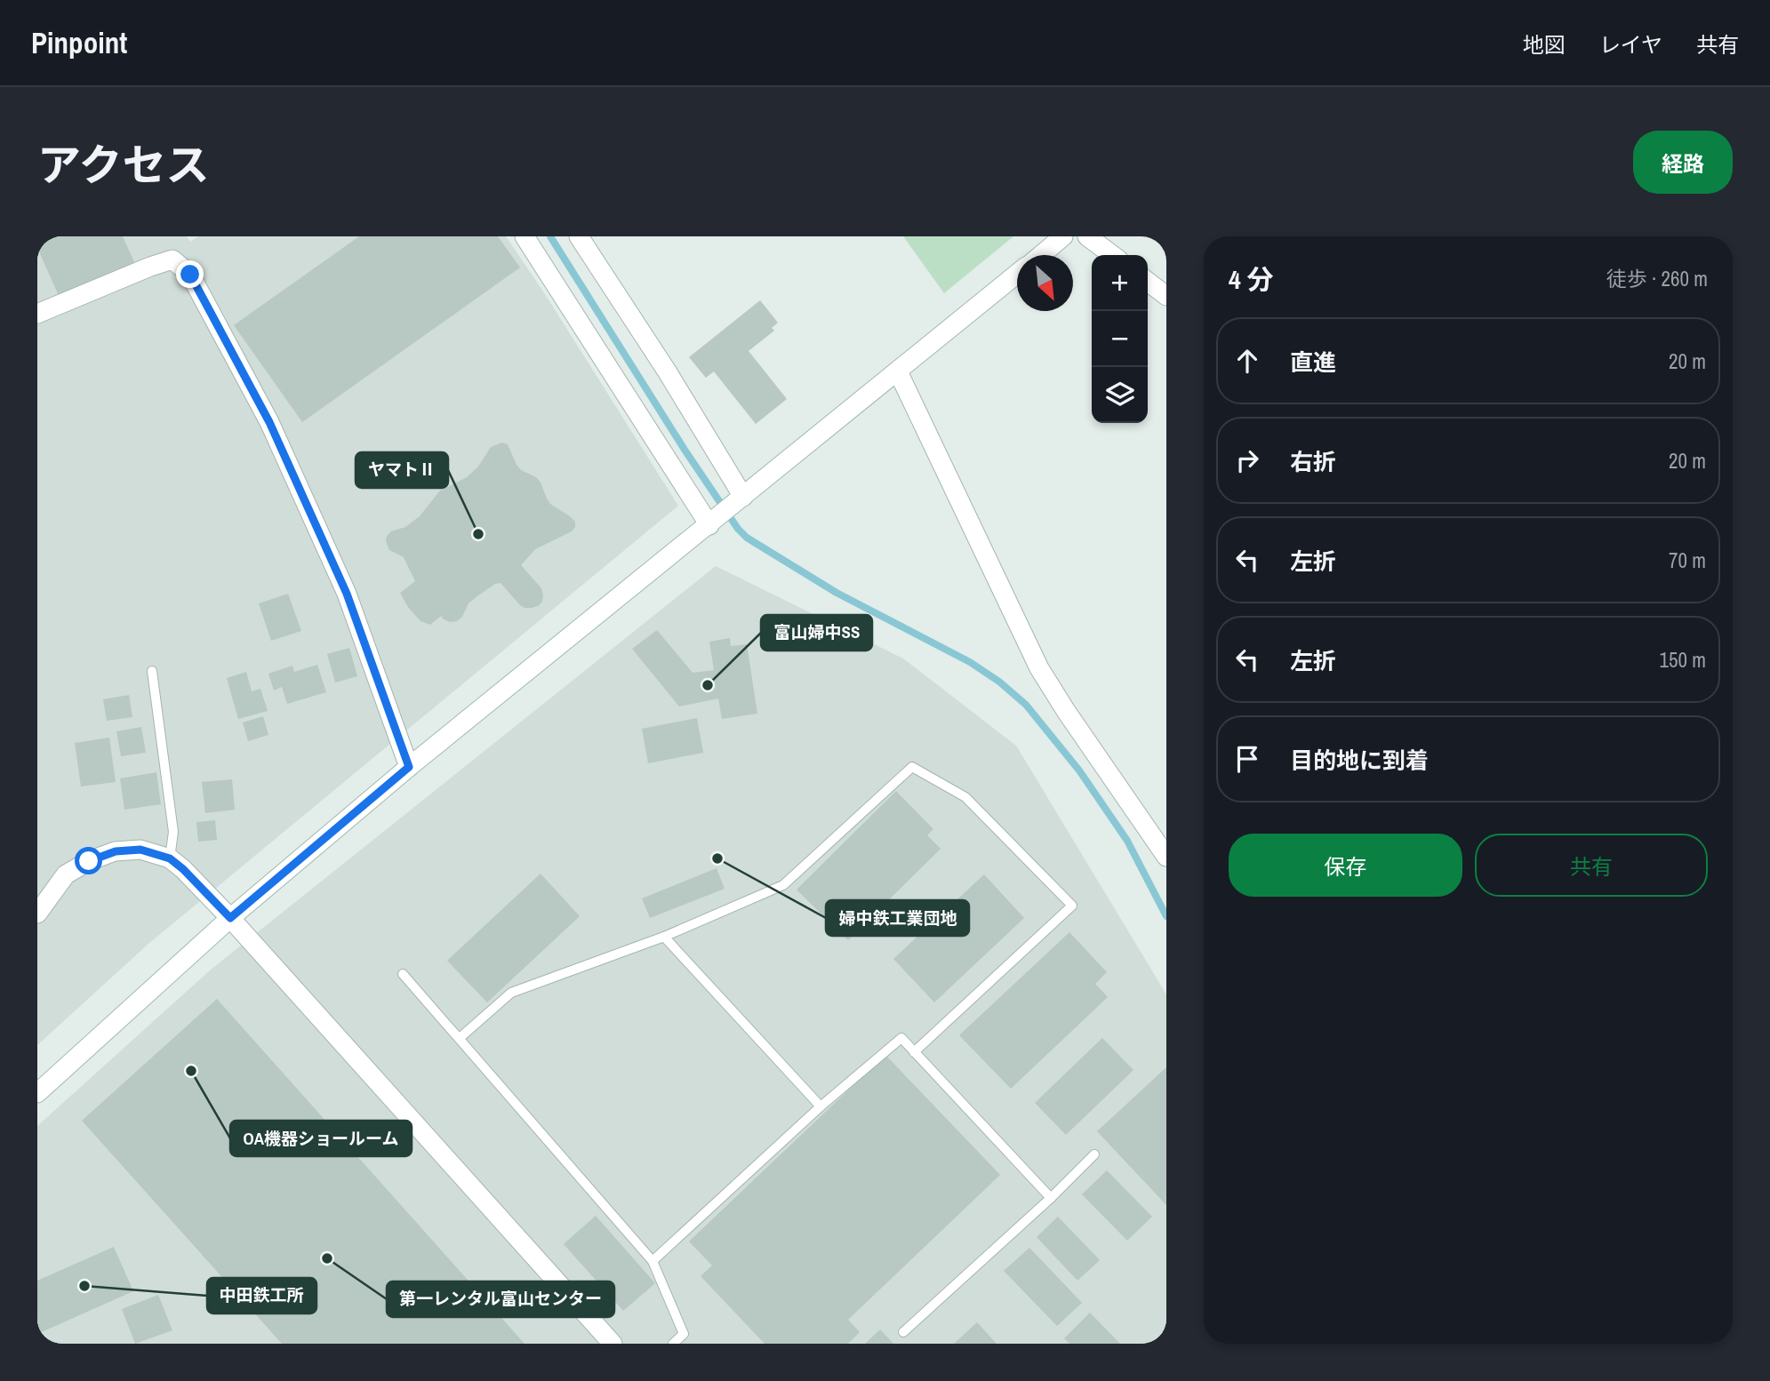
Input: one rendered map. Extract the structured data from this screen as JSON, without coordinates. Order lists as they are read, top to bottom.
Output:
{
  "places": [
    "ヤマトⅡ",
    "富山婦中SS",
    "婦中鉄工業団地",
    "OA機器ショールーム",
    "第一レンタル富山センター",
    "中田鉄工所"
  ],
  "north": "bottom right",
  "page": {
    "header": "Pinpoint",
    "nav": ["地図", "レイヤ", "共有"],
    "title": "アクセス",
    "buttons": [
      "経路",
      ["保存", "共有"]
    ],
    "heading": ["4 分", "徒歩 · 260 m"],
    "map_buttons": ["+", "−"],
    "list": [
      ["直進", "20 m"],
      ["右折", "20 m"],
      ["左折", "70 m"],
      ["左折", "150 m"],
      "目的地に到着"
    ]
  }
}
